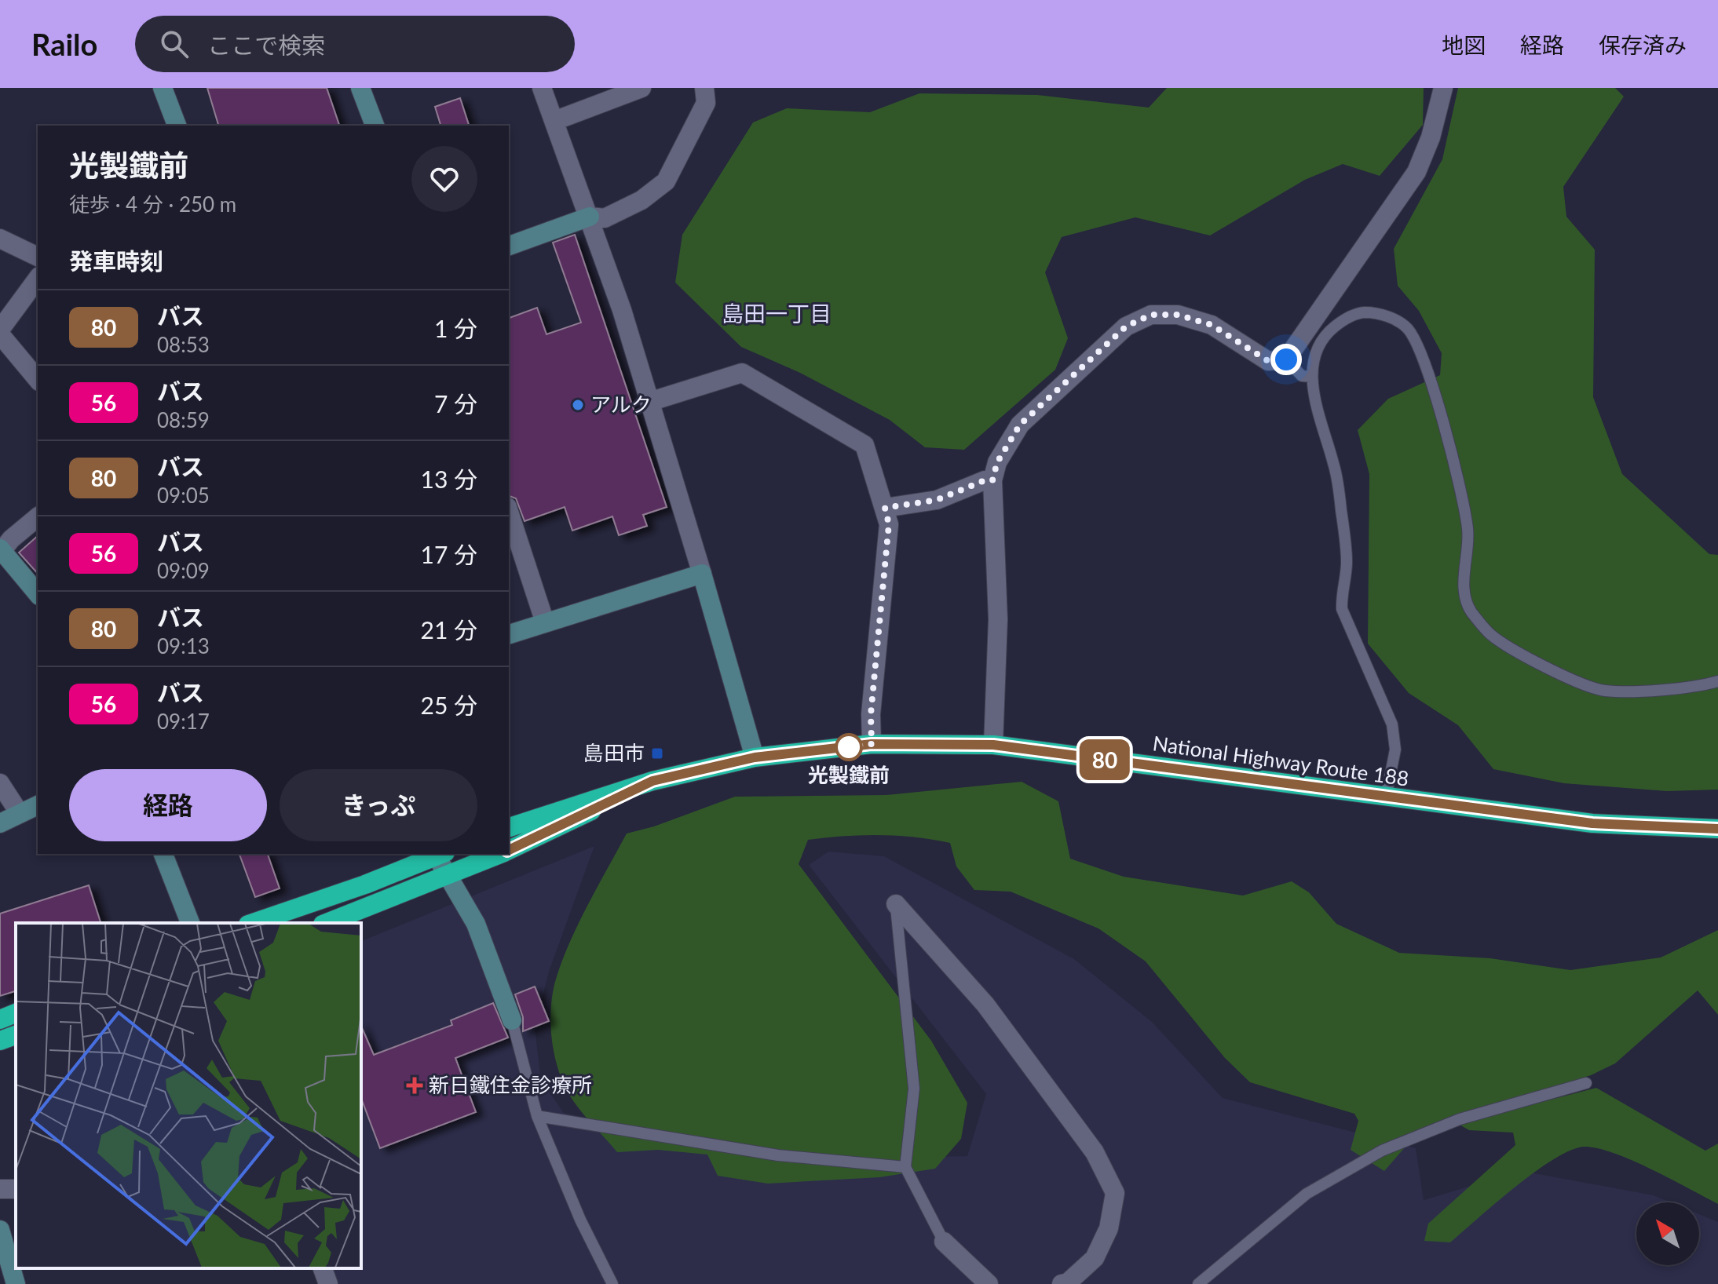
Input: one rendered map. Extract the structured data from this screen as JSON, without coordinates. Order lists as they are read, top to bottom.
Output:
{
  "streets": {
    "highway": ["National Highway Route 188"]
  },
  "districts": ["島田一丁目"],
  "places": {
    "other": ["アルク", "光製鐵前"],
    "transit": ["島田市"],
    "health": ["新日鐵住金診療所"]
  },
  "lines": ["bus line 80"],
  "north": "top left",
  "page": {
    "header": "Railo",
    "search": "ここで検索",
    "nav": ["地図", "経路", "保存済み"],
    "on_map": "80",
    "heading": [
      ["光製鐵前", "徒歩 · 4 分 · 250 m"],
      "発車時刻"
    ],
    "list": [
      {
        "mark": "80",
        "name": "バス",
        "note": "08:53",
        "value": "1 分"
      },
      {
        "mark": "56",
        "name": "バス",
        "note": "08:59",
        "value": "7 分"
      },
      {
        "mark": "80",
        "name": "バス",
        "note": "09:05",
        "value": "13 分"
      },
      {
        "mark": "56",
        "name": "バス",
        "note": "09:09",
        "value": "17 分"
      },
      {
        "mark": "80",
        "name": "バス",
        "note": "09:13",
        "value": "21 分"
      },
      {
        "mark": "56",
        "name": "バス",
        "note": "09:17",
        "value": "25 分"
      }
    ],
    "buttons": ["経路", "きっぷ"]
  }
}
